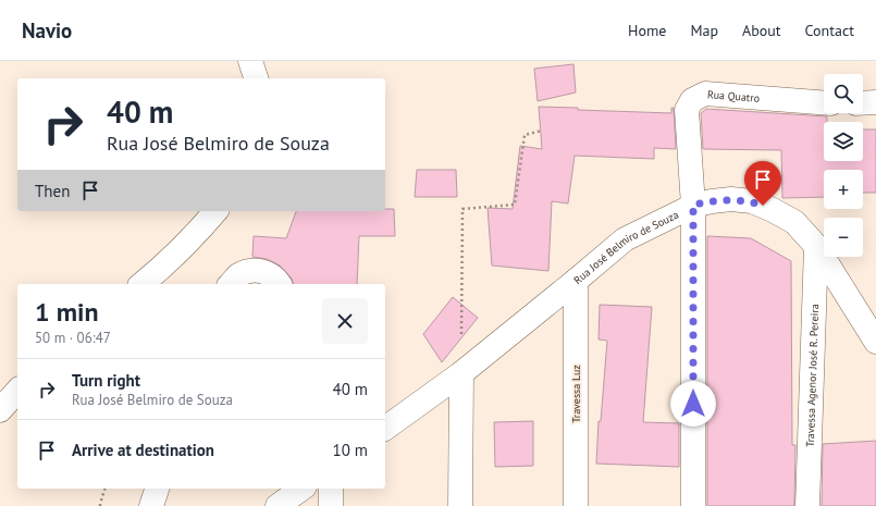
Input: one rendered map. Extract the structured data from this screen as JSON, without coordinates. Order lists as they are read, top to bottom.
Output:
{
  "streets": {
    "street": [
      "Rua Quatro",
      "Rua José Belmiro de Souza",
      "Travessa Agenor José R. Pereira",
      "Travessa Luz"
    ]
  },
  "crossings": [
    ["Rua Quatro", "Rua José Belmiro de Souza"],
    ["Rua José Belmiro de Souza", "Travessa Agenor José R. Pereira"],
    ["Rua José Belmiro de Souza", "Travessa Luz"]
  ],
  "page": {
    "header": "Navio",
    "nav": [
      "Home",
      "Map",
      "About",
      "Contact"
    ],
    "map_buttons": ["+", "−"],
    "turn": ["40 m", "Rua José Belmiro de Souza"],
    "then": "Then",
    "heading": ["1 min", "50 m · 06:47"],
    "list": [
      {
        "name": "Turn right",
        "note": "Rua José Belmiro de Souza",
        "value": "40 m"
      },
      {
        "name": "Arrive at destination",
        "value": "10 m"
      }
    ]
  }
}
